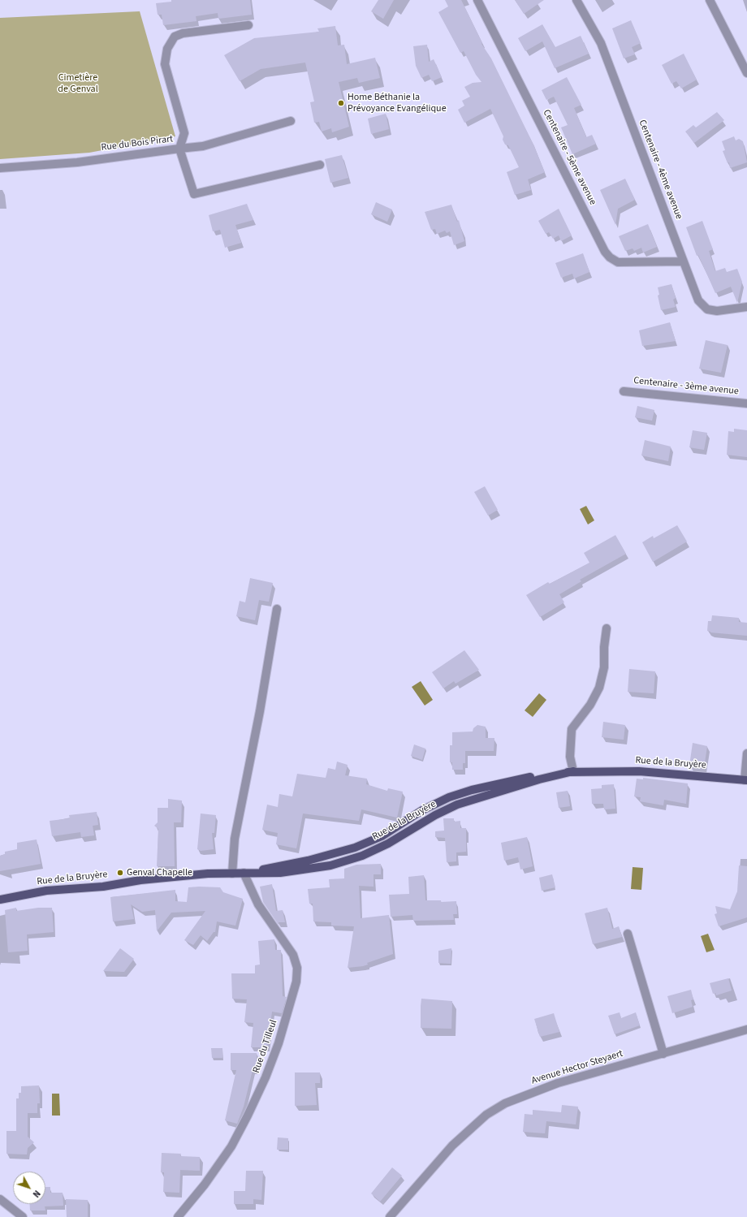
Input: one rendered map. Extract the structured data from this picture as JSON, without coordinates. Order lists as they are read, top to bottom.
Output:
{
  "streets": {
    "main road": ["Rue de la Bruyère"],
    "street": [
      "Rue du Bois Pirart",
      "Centenaire - 5ème avenue",
      "Centenaire - 4ème avenue",
      "Centenaire - 3ème avenue",
      "Rue du Tilleul",
      "Avenue Hector Steyaert"
    ]
  },
  "crossings": [
    ["Centenaire - 5ème avenue", "Centenaire - 4ème avenue"],
    ["Rue de la Bruyère", "Rue du Tilleul"]
  ],
  "parks": ["Cimetière de Genval"],
  "places": ["Home Béthanie la Prévoyance Evangélique", "Genval Chapelle"],
  "north": "bottom right"
}
